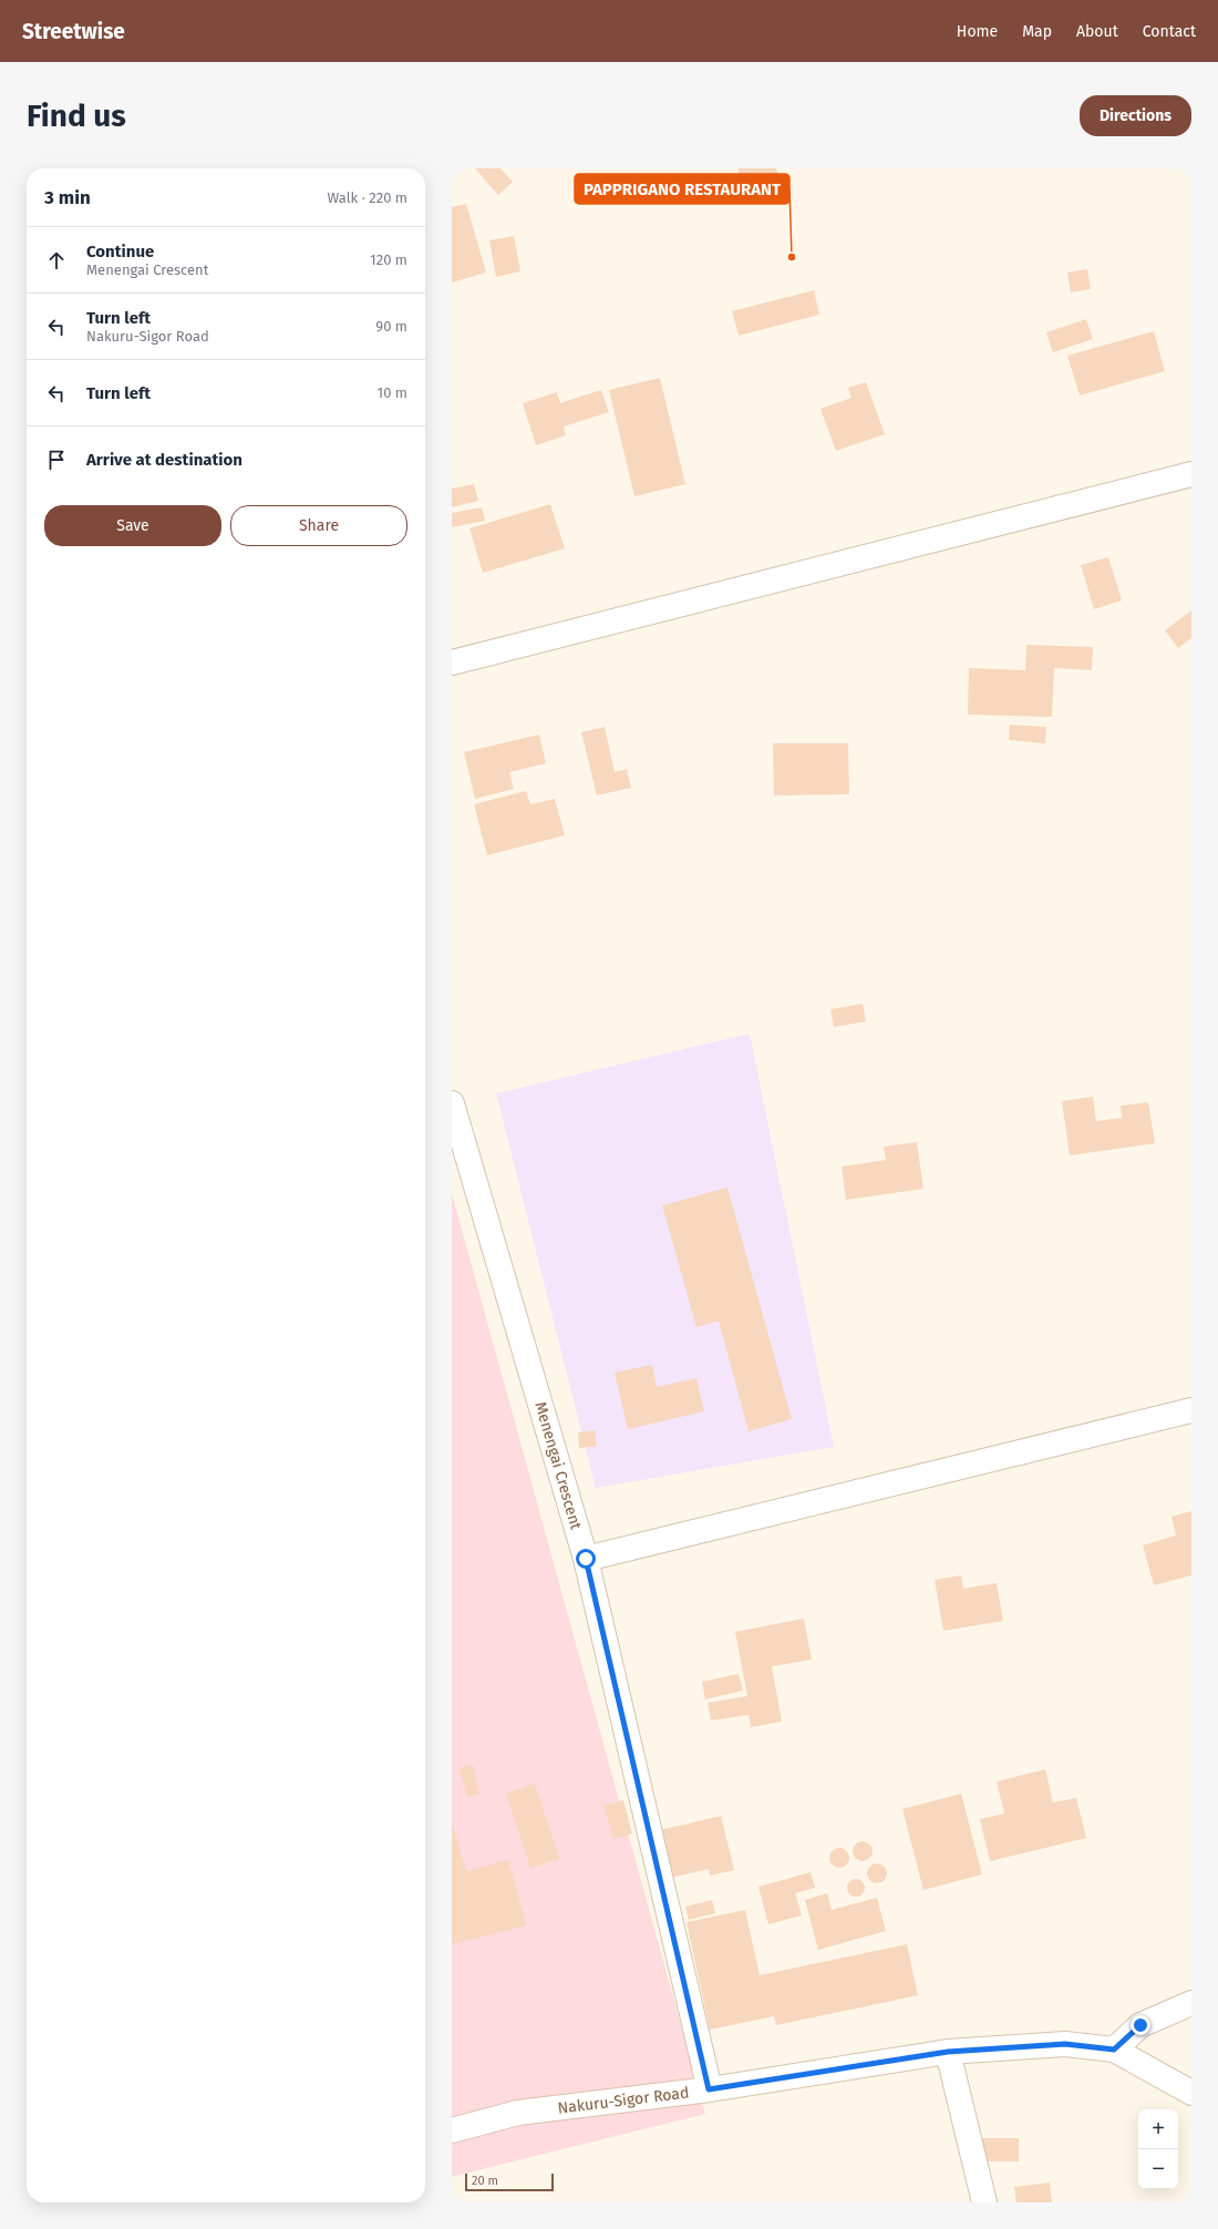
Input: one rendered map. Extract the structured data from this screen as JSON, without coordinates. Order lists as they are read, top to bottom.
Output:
{
  "streets": {
    "street": ["Menengai Crescent", "Nakuru-Sigor Road"]
  },
  "crossings": [
    ["Menengai Crescent", "Nakuru-Sigor Road"]
  ],
  "places": ["PAPPRIGANO RESTAURANT"],
  "scale_bar": "20 m",
  "page": {
    "header": "Streetwise",
    "nav": [
      "Home",
      "Map",
      "About",
      "Contact"
    ],
    "buttons": [
      "Directions",
      ["Save", "Share"]
    ],
    "title": "Find us",
    "heading": ["3 min", "Walk · 220 m"],
    "list": [
      ["Continue", "Menengai Crescent", "120 m"],
      ["Turn left", "Nakuru-Sigor Road", "90 m"],
      ["Turn left", "10 m"],
      "Arrive at destination"
    ],
    "map_buttons": ["+", "−"],
    "scale": "20 m"
  }
}
